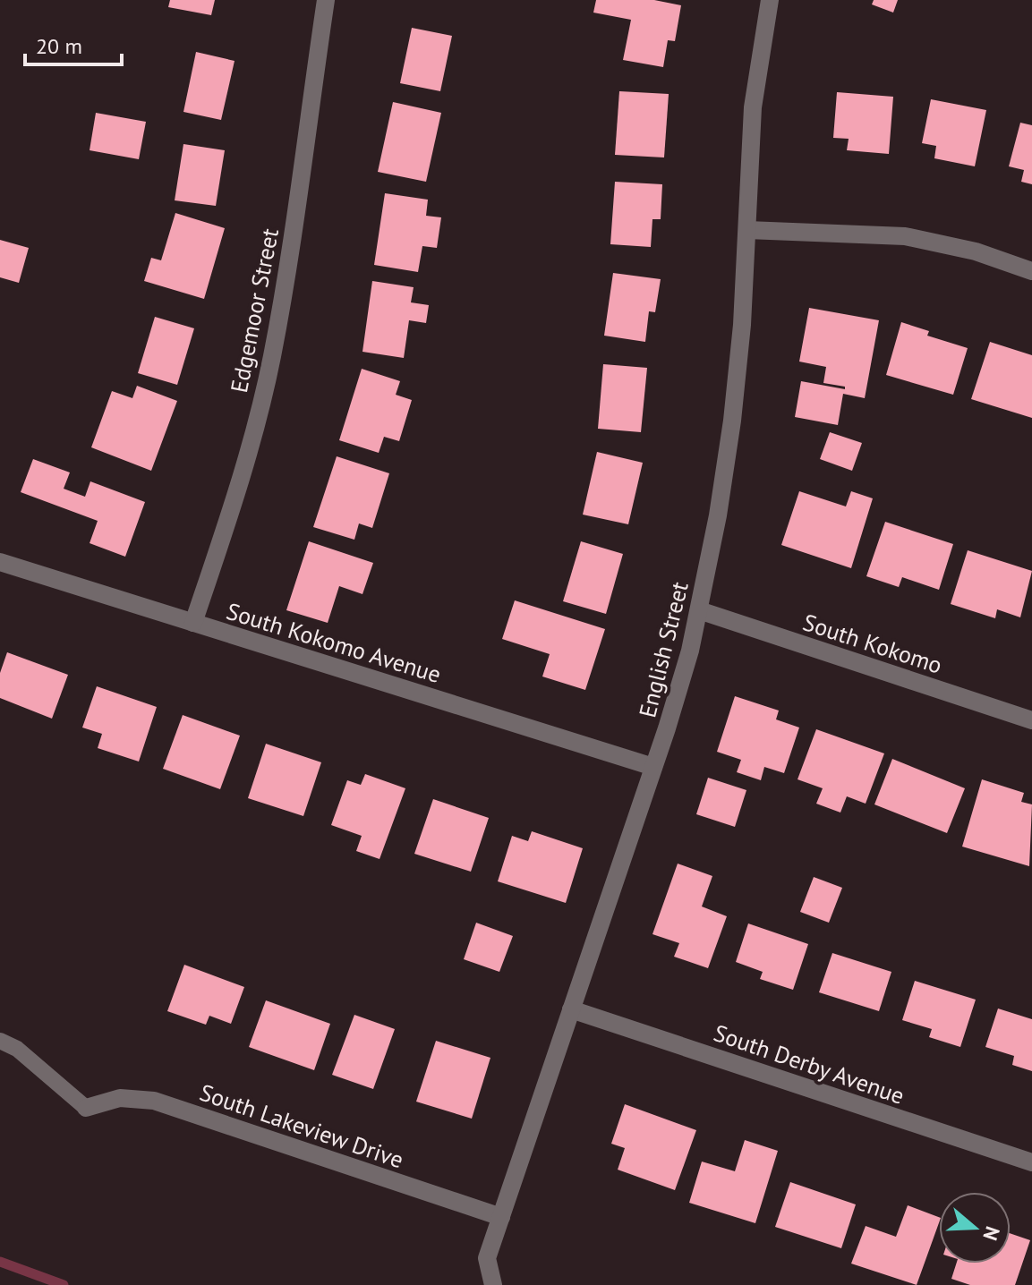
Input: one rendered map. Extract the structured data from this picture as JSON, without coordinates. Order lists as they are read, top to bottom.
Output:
{
  "streets": {
    "street": [
      "Edgemoor Street",
      "South Kokomo Avenue",
      "South Kokomo",
      "English Street",
      "South Derby Avenue",
      "South Lakeview Drive"
    ]
  },
  "crossings": [
    ["Edgemoor Street", "South Kokomo Avenue"],
    ["South Kokomo Avenue", "English Street"],
    ["South Kokomo", "English Street"],
    ["English Street", "South Derby Avenue"],
    ["English Street", "South Lakeview Drive"]
  ],
  "scale_bar": "20 m",
  "north": "right"
}
